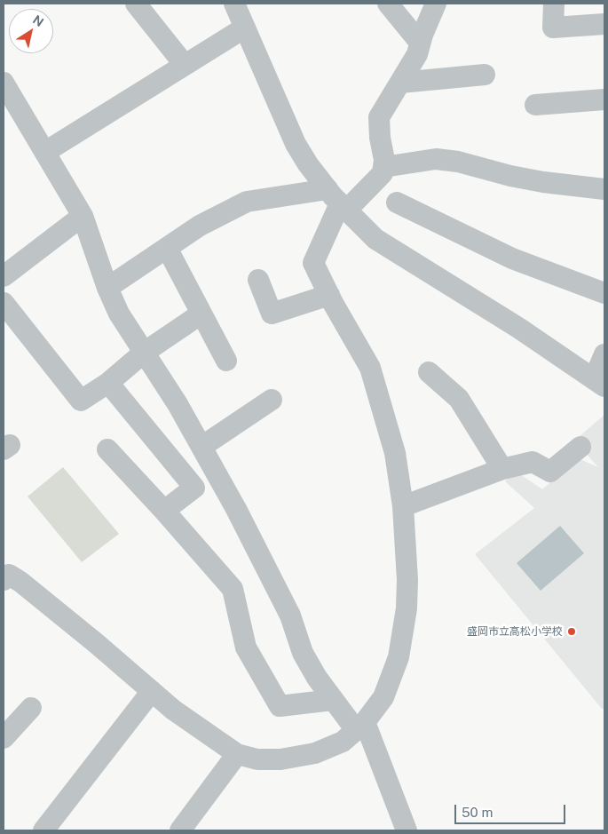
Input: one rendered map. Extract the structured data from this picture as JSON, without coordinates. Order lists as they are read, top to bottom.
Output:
{
  "places": ["盛岡市立高松小学校"],
  "scale_bar": "50 m",
  "north": "top right"
}
